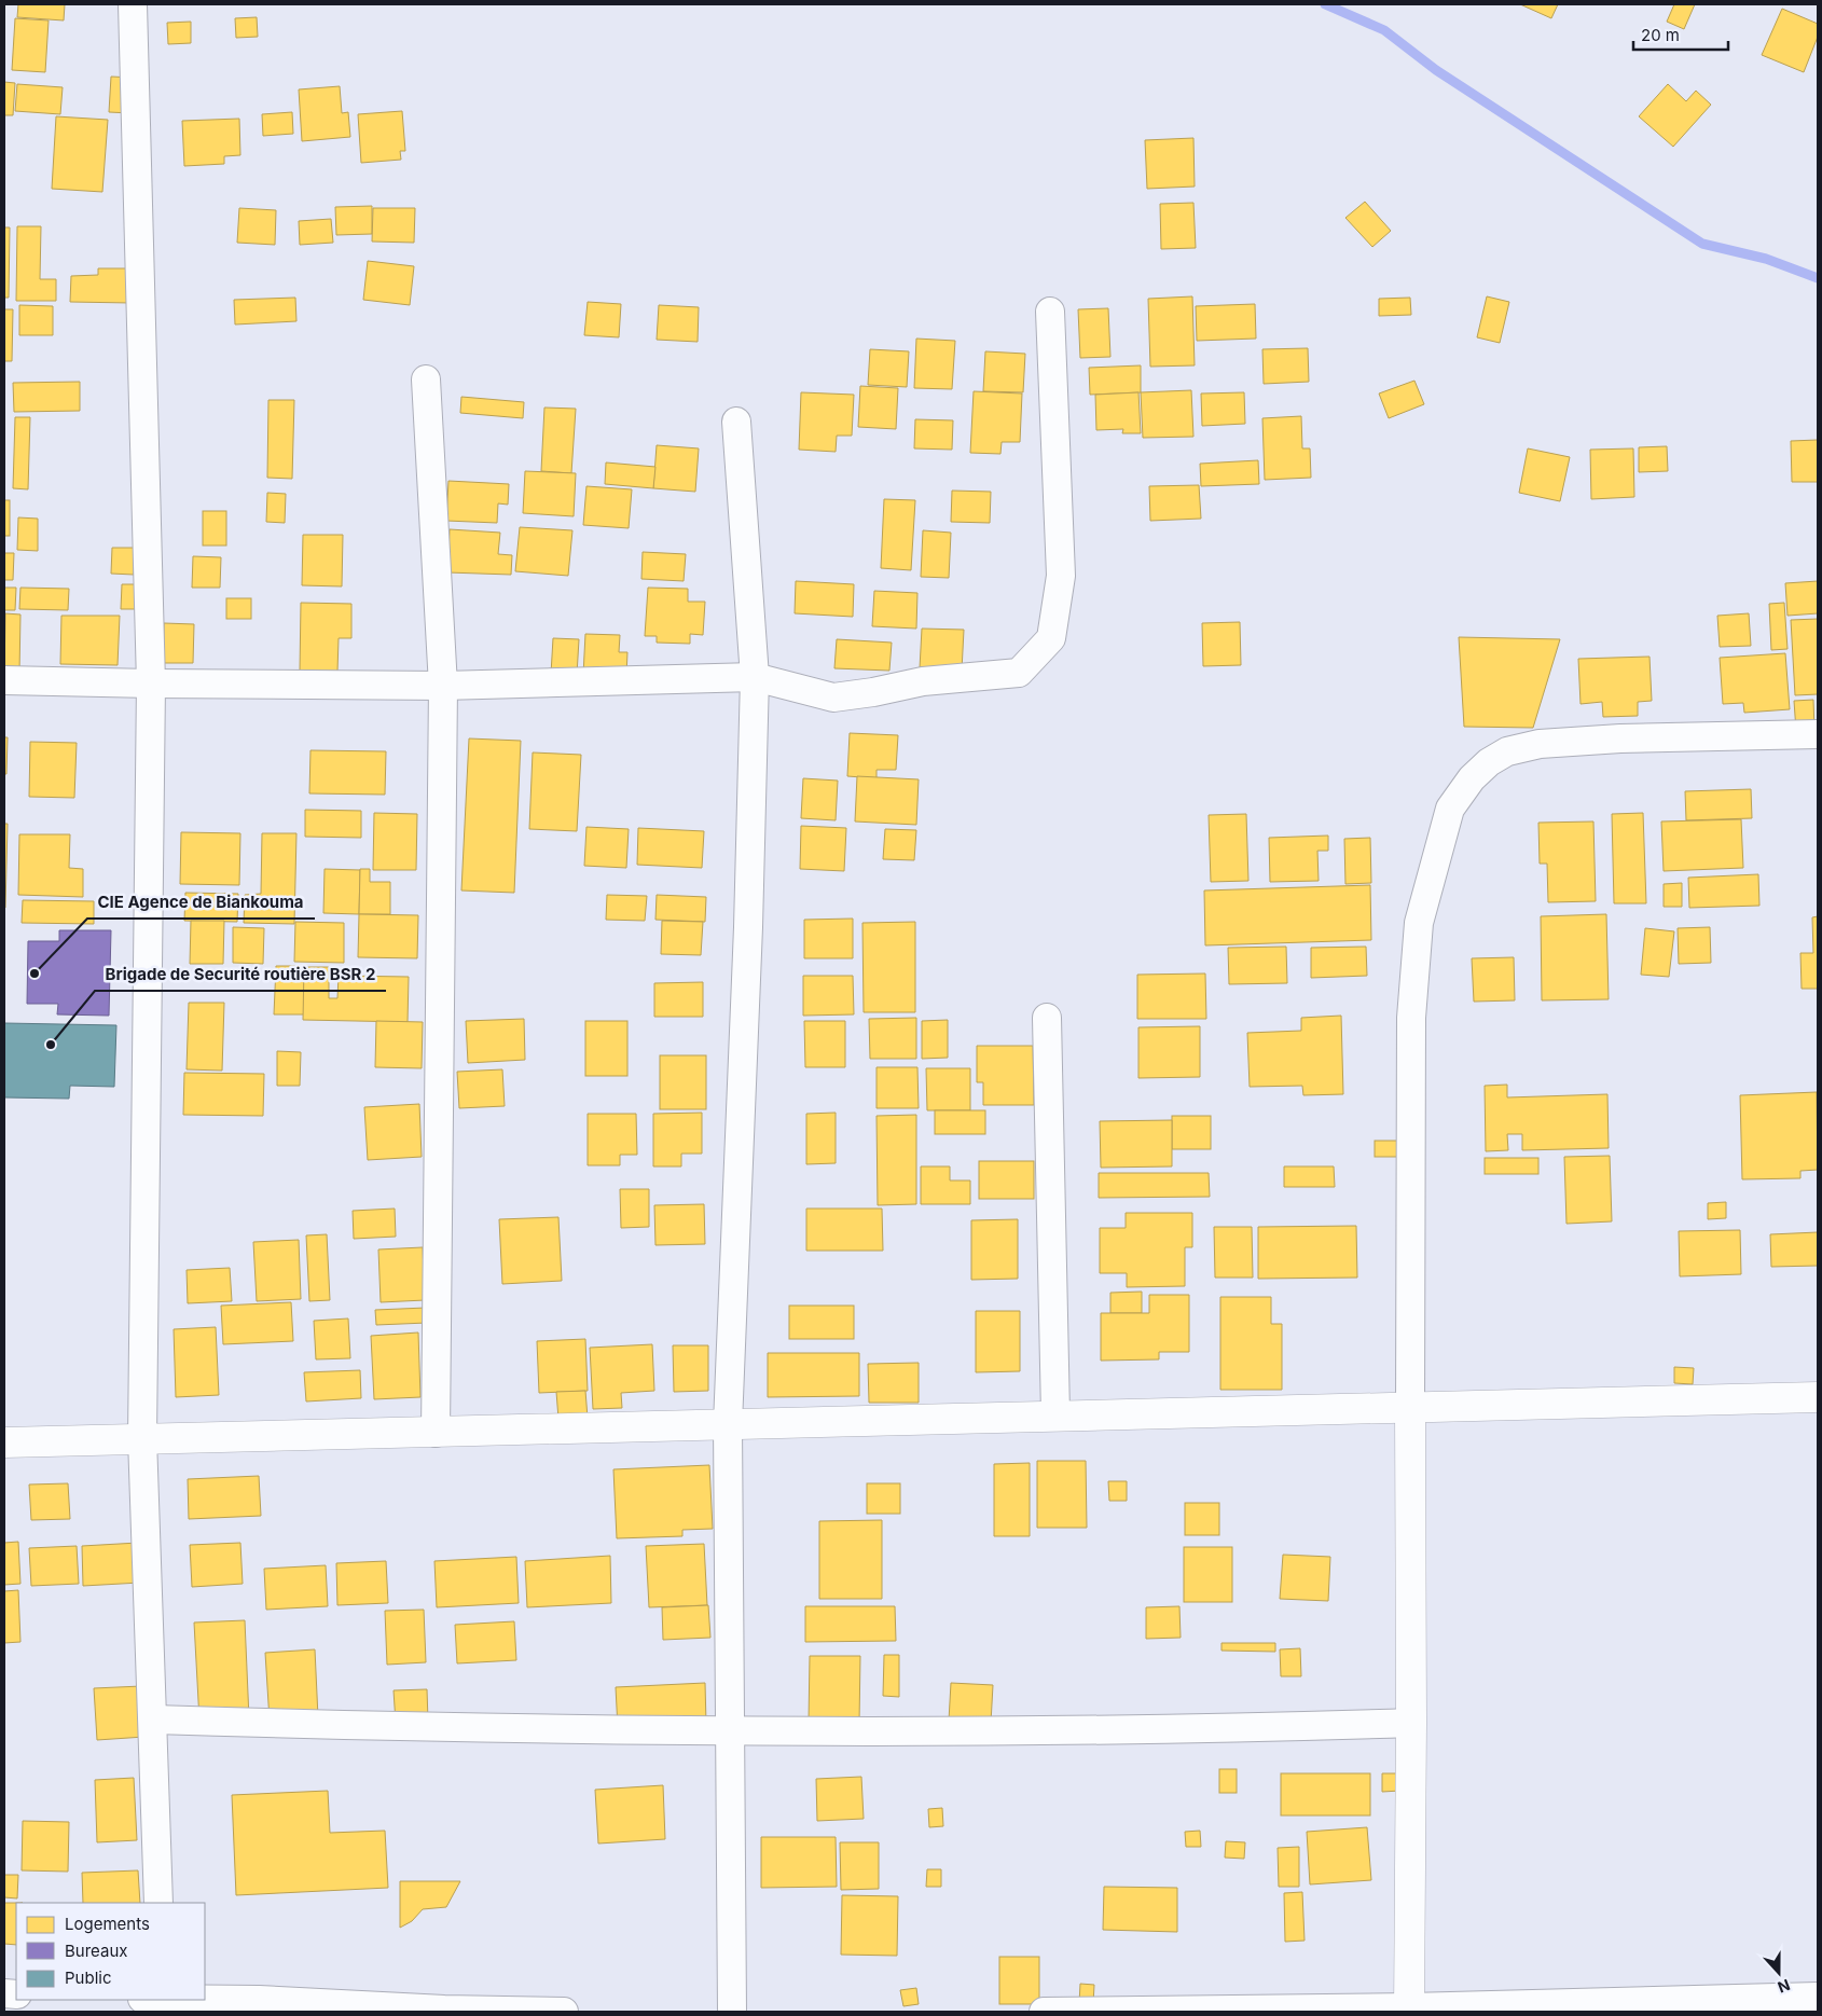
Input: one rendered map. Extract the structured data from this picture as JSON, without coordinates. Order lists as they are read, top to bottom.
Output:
{
  "places": ["CIE Agence de Biankouma", "Brigade de Securité routière BSR 2"],
  "legend": ["Logements", "Bureaux", "Public"],
  "scale_bar": "20 m",
  "north": "bottom"
}
